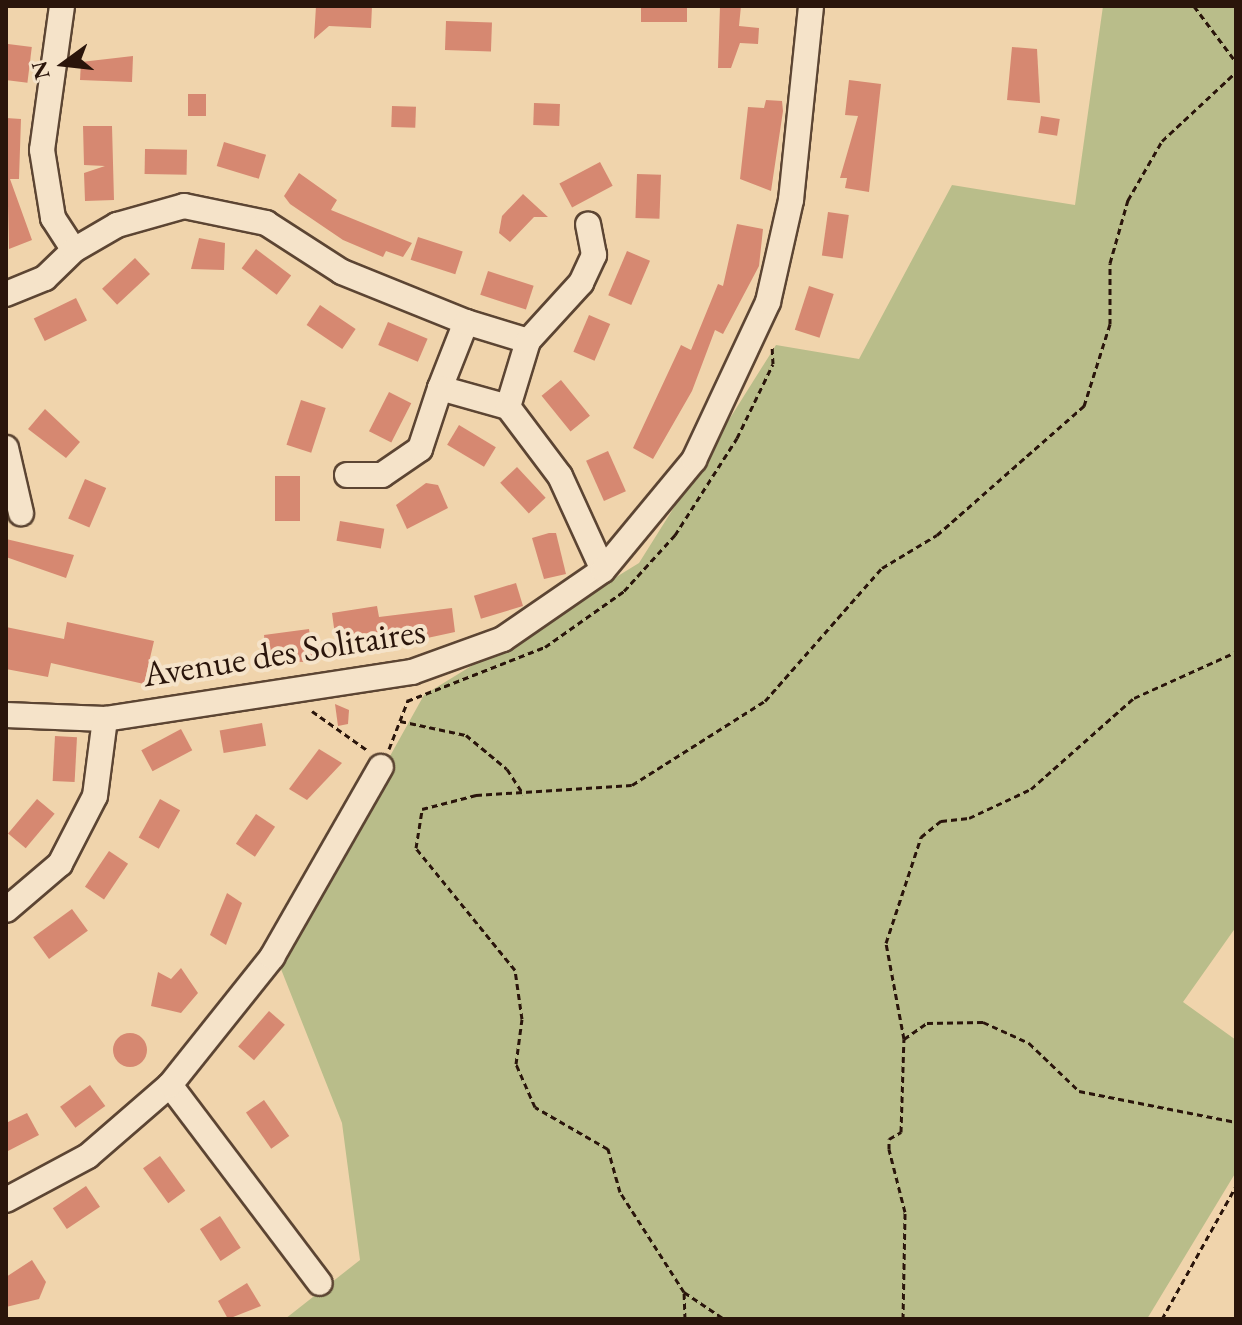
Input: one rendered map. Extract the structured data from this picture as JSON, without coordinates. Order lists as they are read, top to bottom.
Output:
{
  "streets": {
    "street": ["Avenue des Solitaires"]
  },
  "north": "left"
}
